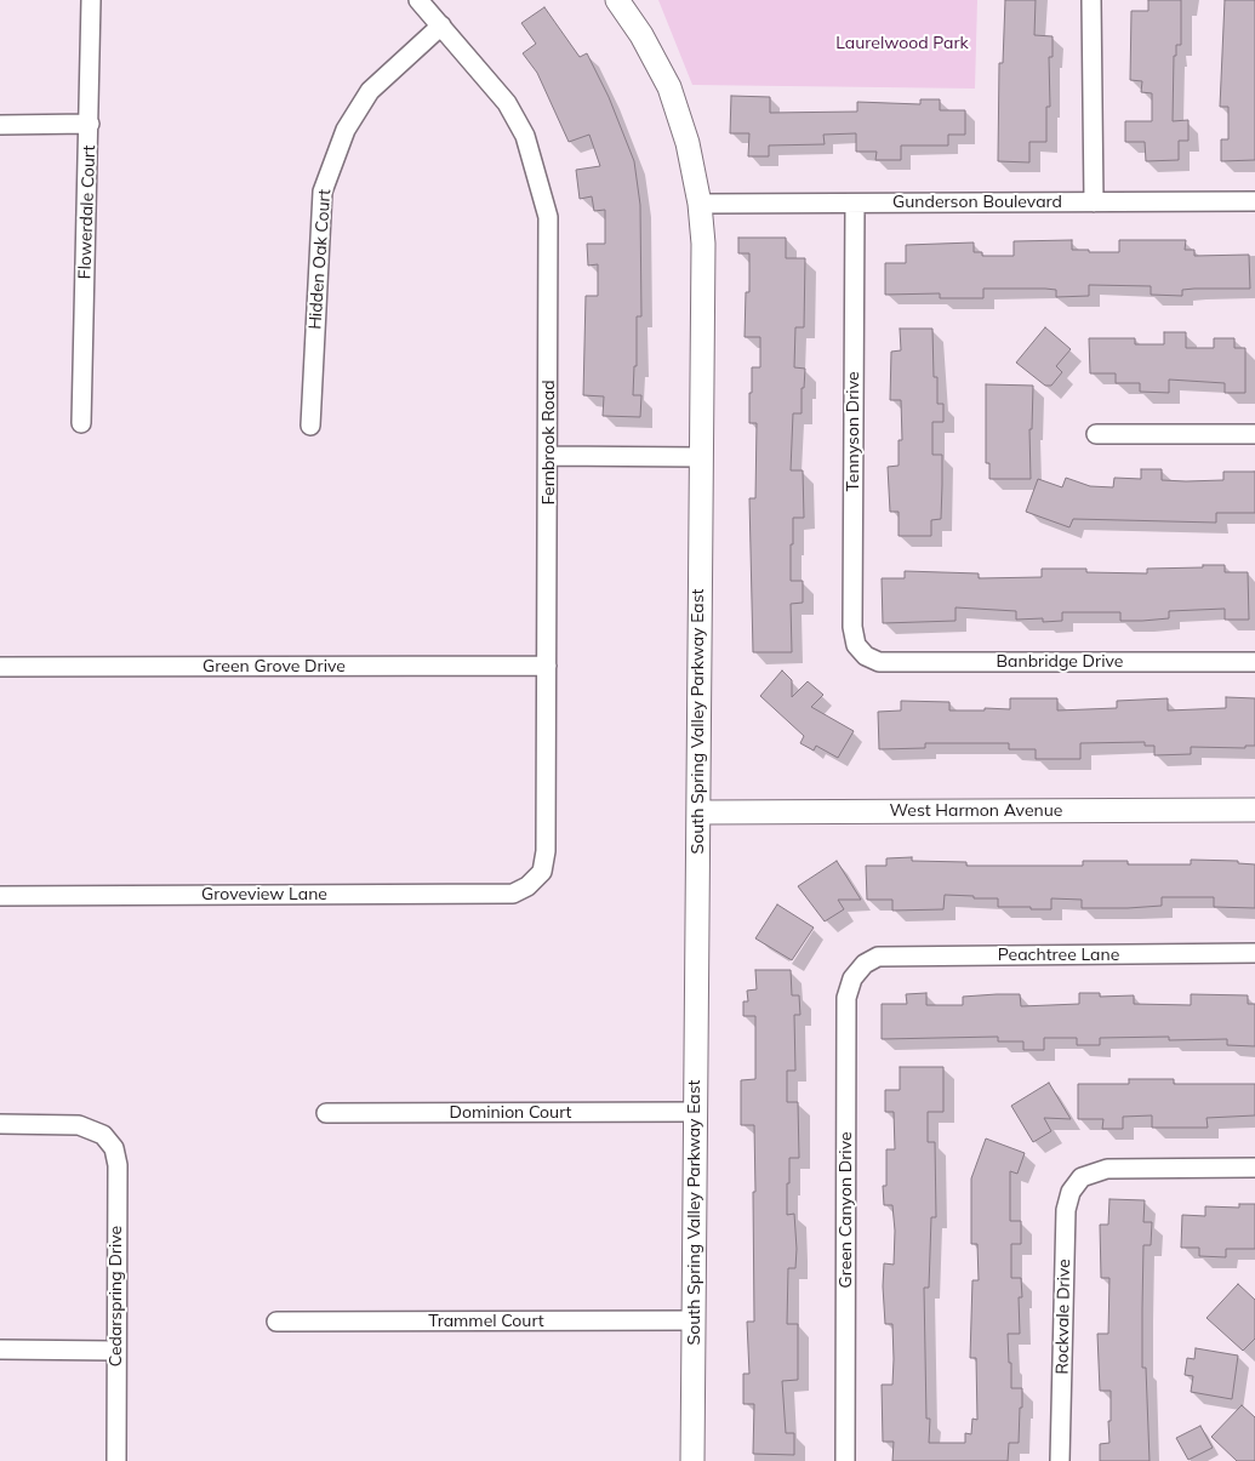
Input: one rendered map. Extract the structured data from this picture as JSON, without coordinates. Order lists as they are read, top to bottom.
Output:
{
  "streets": {
    "street": [
      "Gunderson Boulevard",
      "Flowerdale Court",
      "Hidden Oak Court",
      "Tennyson Drive",
      "Fernbrook Road",
      "Banbridge Drive",
      "Green Grove Drive",
      "South Spring Valley Parkway East",
      "West Harmon Avenue",
      "Groveview Lane",
      "Peachtree Lane",
      "Dominion Court",
      "Green Canyon Drive",
      "Cedarspring Drive",
      "Rockvale Drive",
      "Trammel Court"
    ]
  },
  "crossings": [
    ["Gunderson Boulevard", "Tennyson Drive"],
    ["Gunderson Boulevard", "South Spring Valley Parkway East"],
    ["Hidden Oak Court", "Fernbrook Road"],
    ["Tennyson Drive", "Banbridge Drive"],
    ["Fernbrook Road", "Green Grove Drive"],
    ["Fernbrook Road", "Groveview Lane"],
    ["South Spring Valley Parkway East", "West Harmon Avenue"],
    ["South Spring Valley Parkway East", "Dominion Court"],
    ["South Spring Valley Parkway East", "Trammel Court"],
    ["Peachtree Lane", "Green Canyon Drive"]
  ],
  "parks": ["Laurelwood Park"]
}
